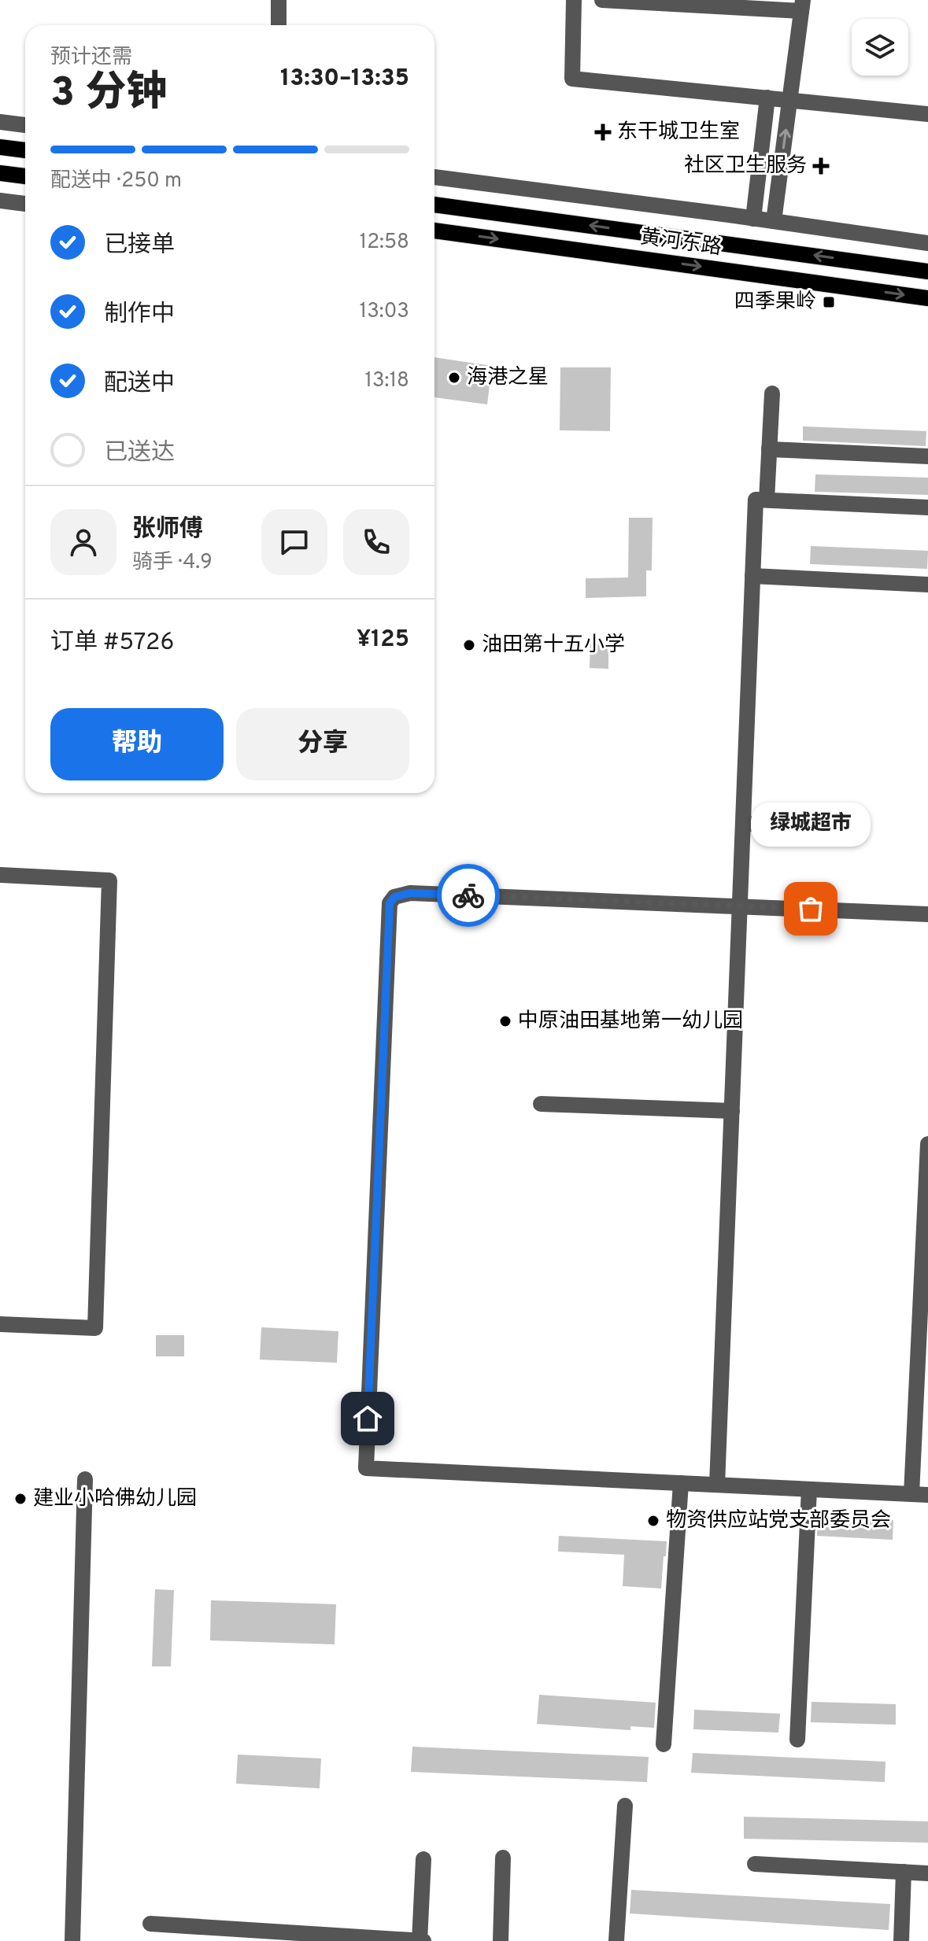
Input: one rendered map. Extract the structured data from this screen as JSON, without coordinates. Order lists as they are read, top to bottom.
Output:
{
  "streets": {
    "main road": ["黄河东路"]
  },
  "places": {
    "health": ["东干城卫生室", "社区卫生服务"],
    "transit": ["四季果岭"],
    "other": [
      "海港之星",
      "油田第十五小学",
      "绿城超市",
      "中原油田基地第一幼儿园",
      "建业小哈佛幼儿园",
      "物资供应站党支部委员会"
    ]
  },
  "page": {
    "heading": ["3 分钟", "预计还需", "13:30–13:35"],
    "panel": [
      "张师傅",
      "骑手 · 4.9",
      "订单 #5726",
      "¥125"
    ],
    "bar": "配送中 · 250 m",
    "list": [
      ["已接单", "12:58"],
      ["制作中", "13:03"],
      ["配送中", "13:18"],
      "已送达"
    ],
    "buttons": ["帮助", "分享"],
    "bubble": "绿城超市"
  }
}
